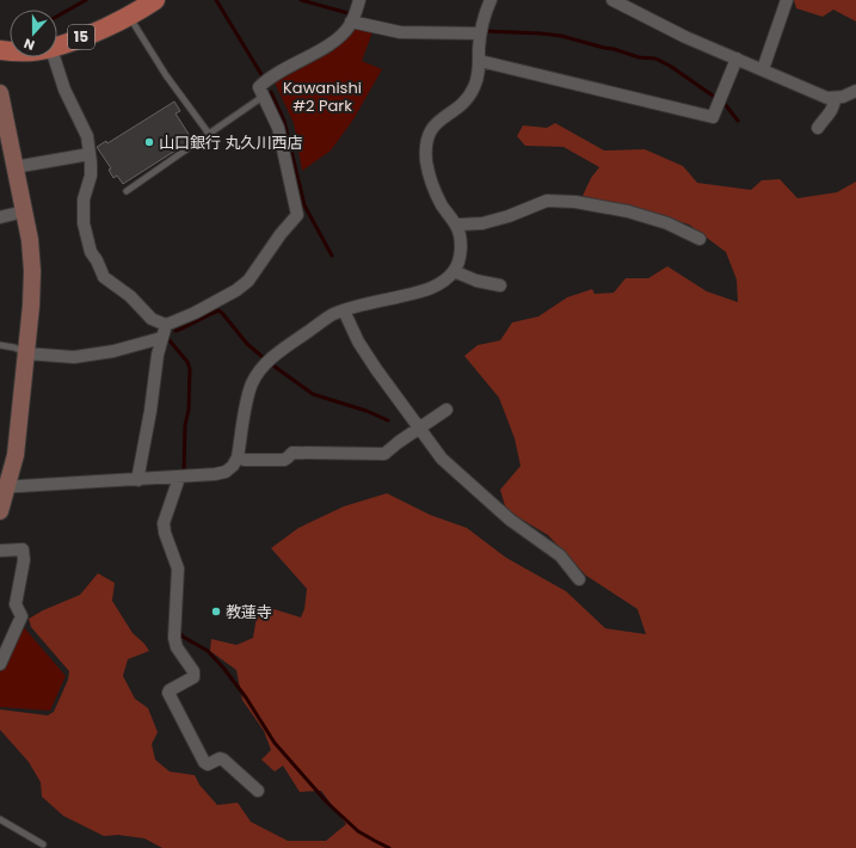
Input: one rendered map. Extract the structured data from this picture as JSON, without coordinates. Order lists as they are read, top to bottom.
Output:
{
  "streets": {
    "main road": ["15"]
  },
  "parks": ["Kawanishi #2 Park"],
  "places": ["山口銀行 丸久川西店", "教蓮寺"],
  "north": "bottom"
}
